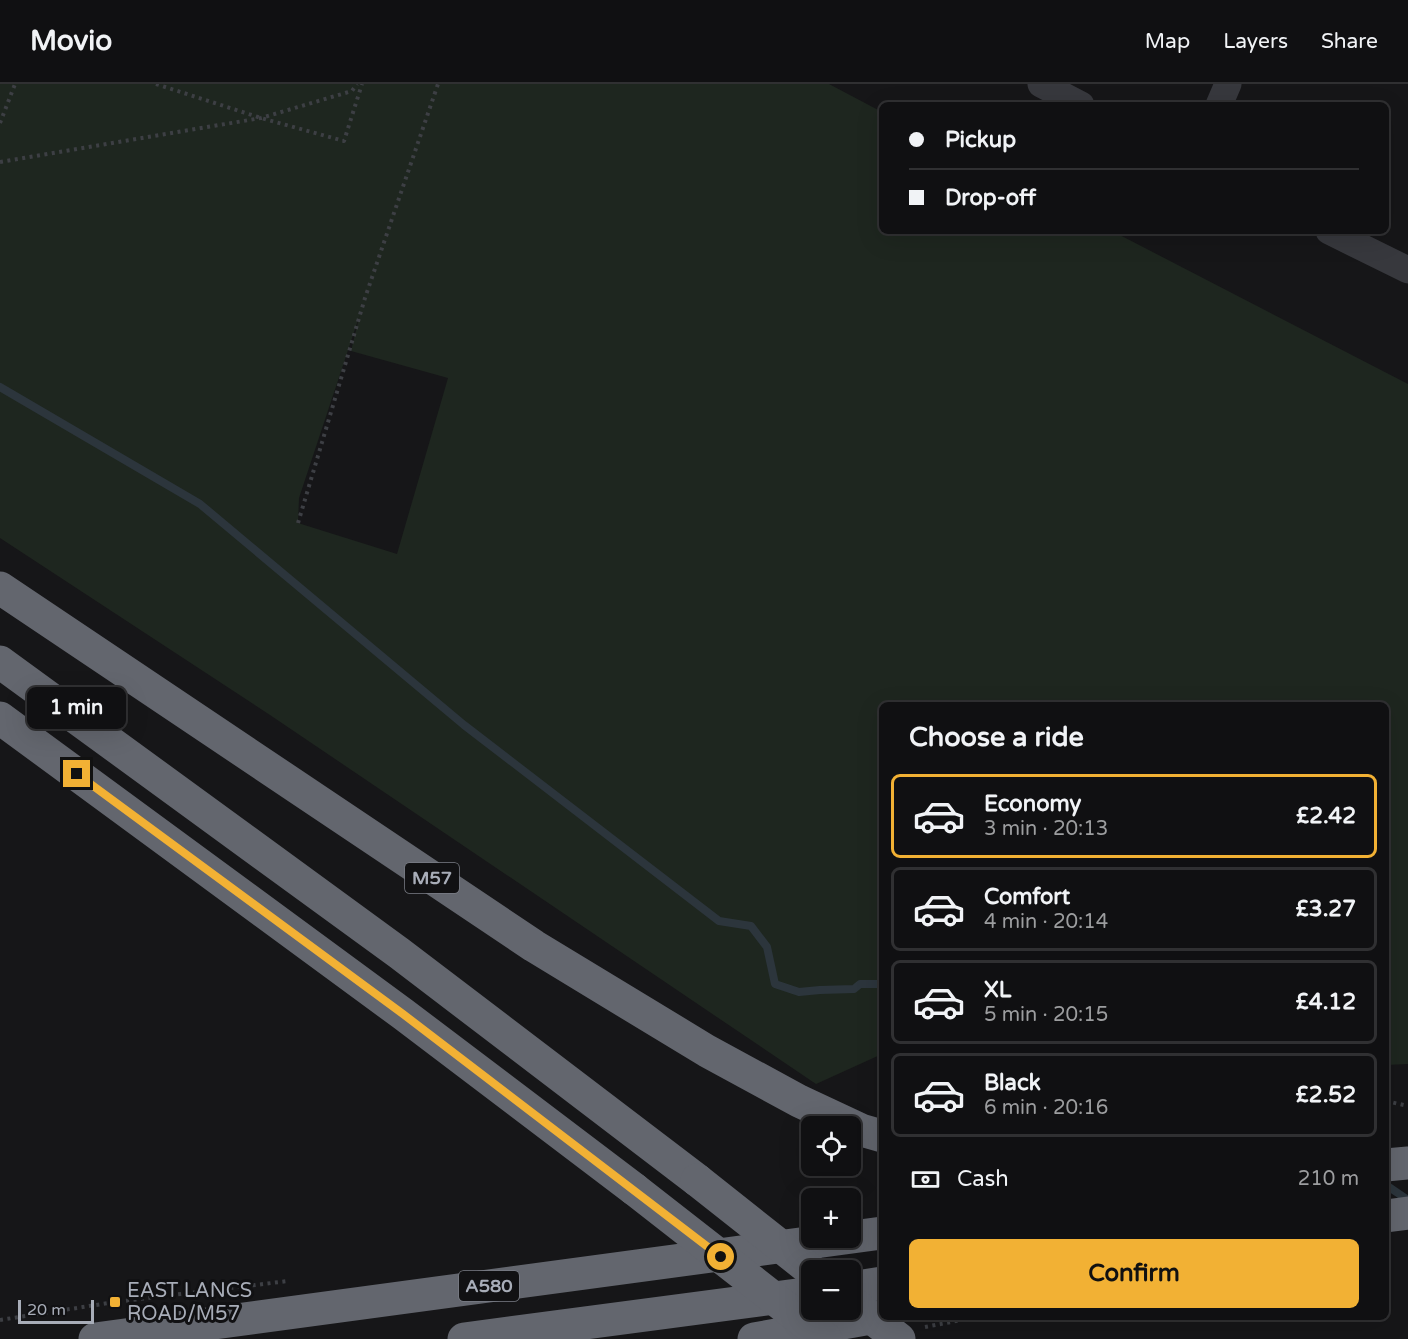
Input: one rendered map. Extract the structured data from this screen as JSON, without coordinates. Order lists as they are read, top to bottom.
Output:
{
  "streets": {
    "highway": ["M57", "A580"]
  },
  "places": {
    "transit": ["EAST LANCS ROAD/M57"]
  },
  "scale_bar": "20 m",
  "page": {
    "header": "Movio",
    "nav": ["Map", "Layers", "Share"],
    "banner": ["Pickup", "Drop-off"],
    "bubble": "1 min",
    "heading": "Choose a ride",
    "list": [
      {
        "name": "Economy",
        "note": "3 min · 20:13",
        "value": "£2.42"
      },
      {
        "name": "Comfort",
        "note": "4 min · 20:14",
        "value": "£3.27"
      },
      {
        "name": "XL",
        "note": "5 min · 20:15",
        "value": "£4.12"
      },
      {
        "name": "Black",
        "note": "6 min · 20:16",
        "value": "£2.52"
      }
    ],
    "map_buttons": ["+", "−"],
    "pay": ["Cash", "210 m"],
    "buttons": "Confirm",
    "scale": "20 m"
  }
}
